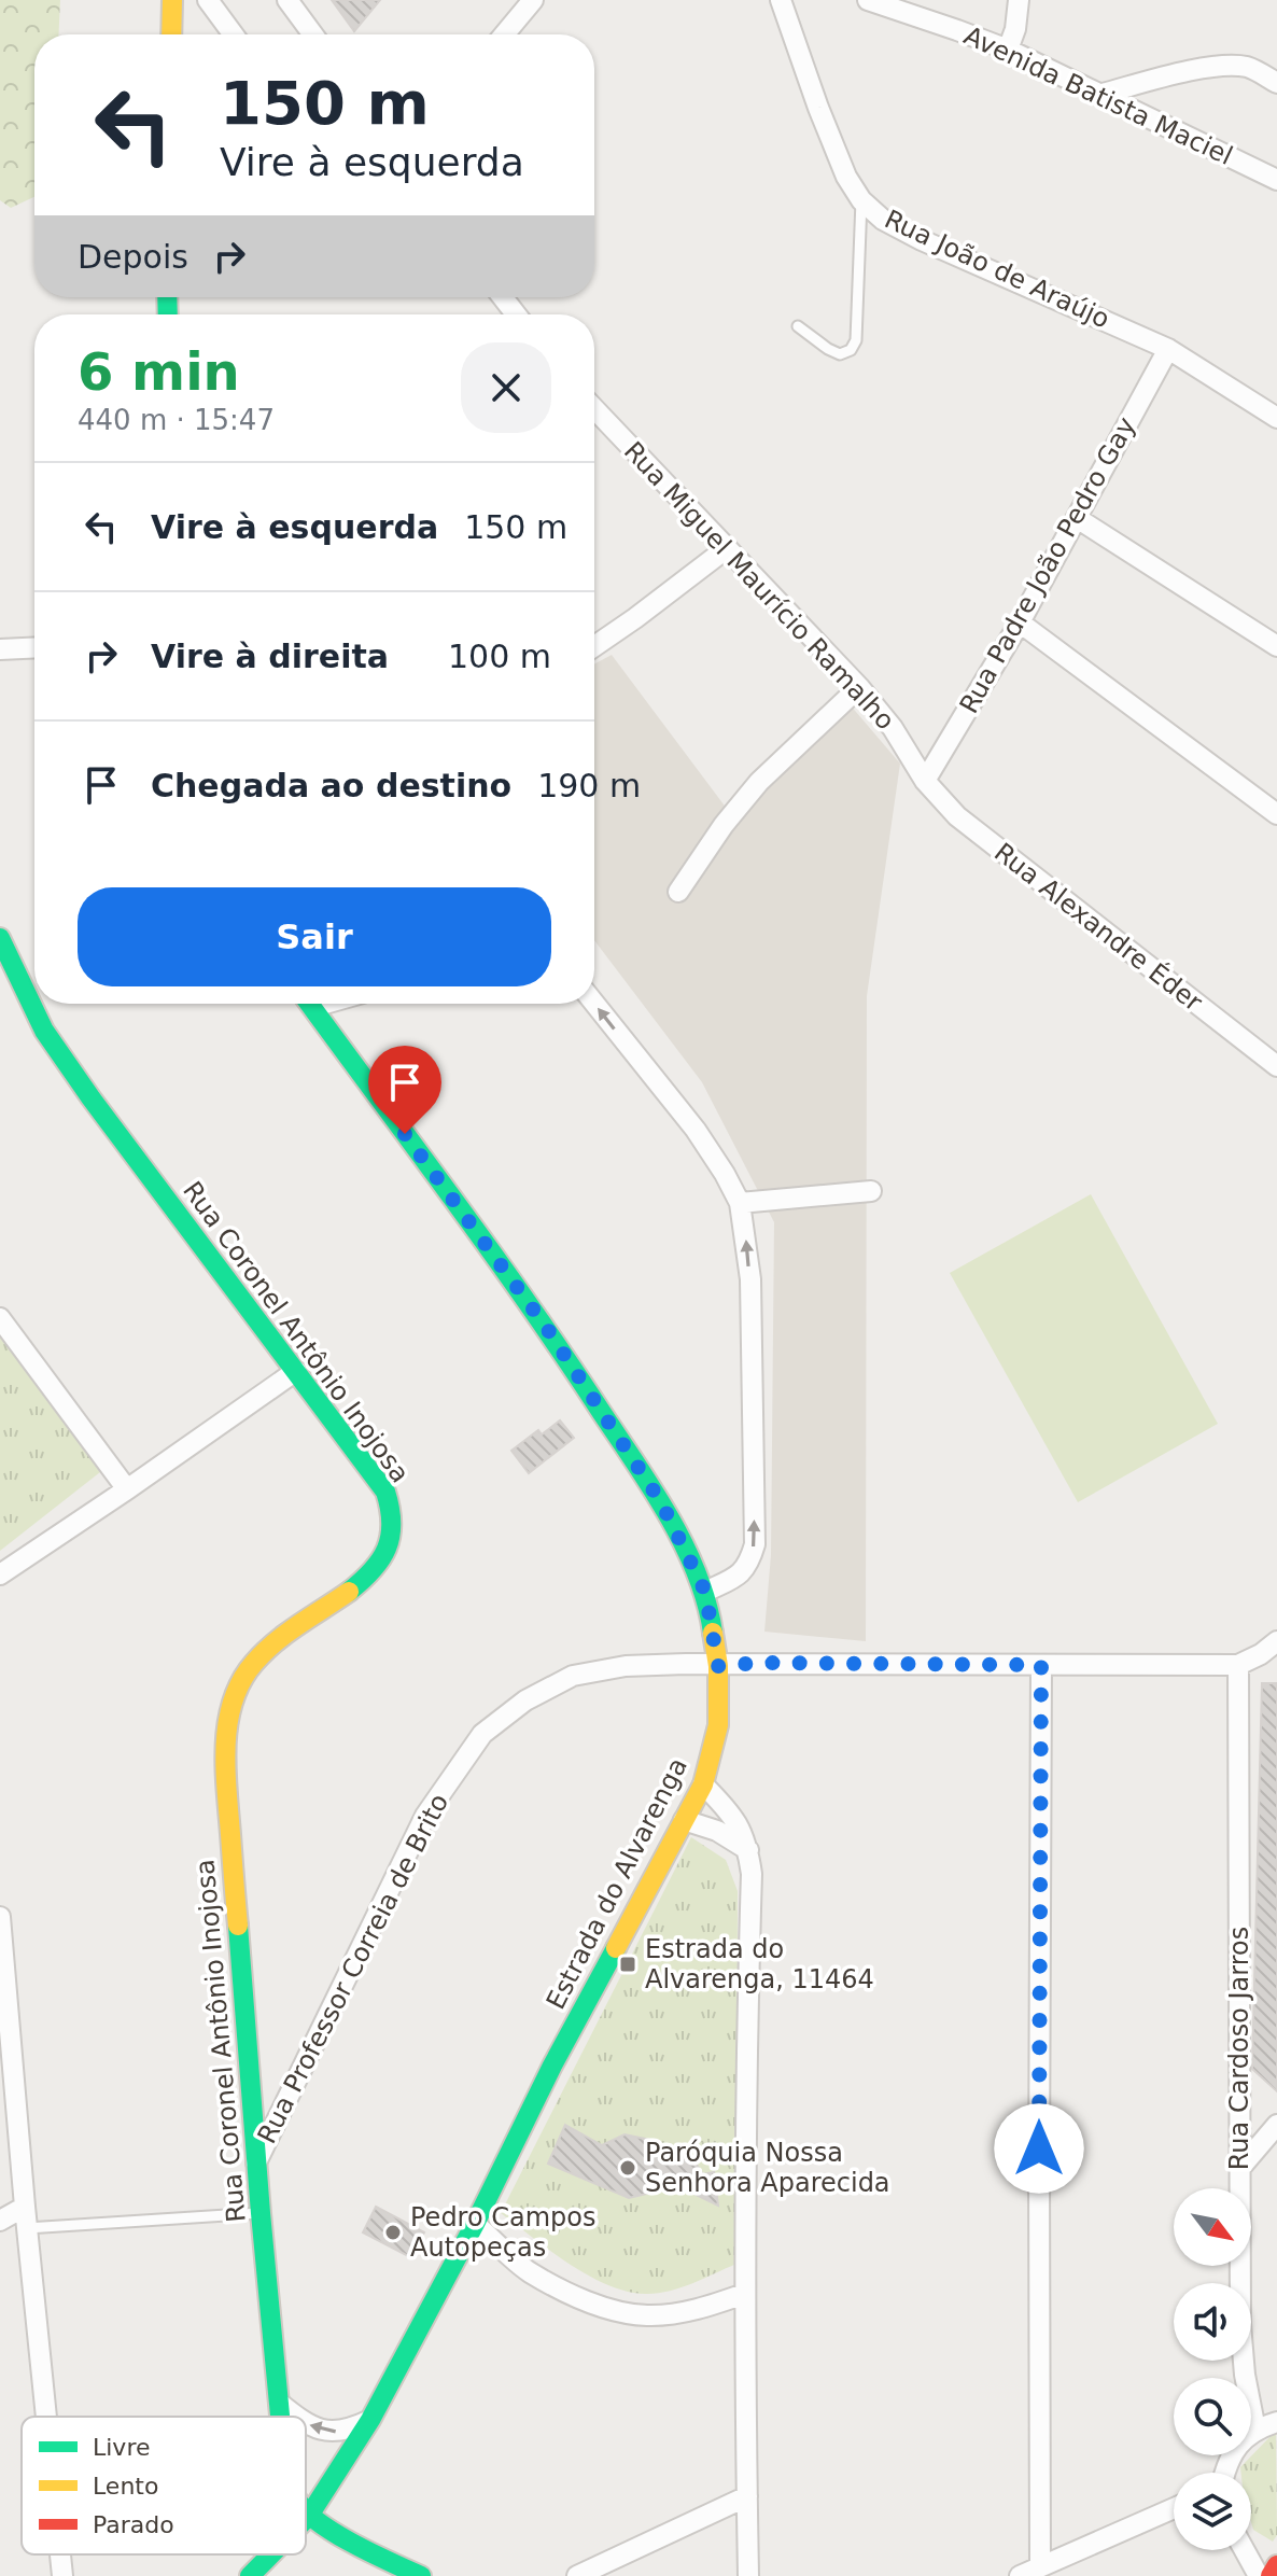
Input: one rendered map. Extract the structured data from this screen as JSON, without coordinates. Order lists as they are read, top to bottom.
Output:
{
  "streets": {
    "street": [
      "Avenida Batista Maciel",
      "Rua João de Araújo",
      "Rua Padre João Pedro Gay",
      "Rua Miguel Maurício Ramalho",
      "Rua Alexandre Éder",
      "Rua Coronel Antônio Inojosa",
      "Estrada do Alvarenga",
      "Rua Professor Correia de Brito",
      "Rua Cardoso Jarros"
    ]
  },
  "crossings": [
    ["Rua João de Araújo", "Rua Padre João Pedro Gay"],
    ["Rua Padre João Pedro Gay", "Rua Miguel Maurício Ramalho"],
    ["Rua Padre João Pedro Gay", "Rua Alexandre Éder"],
    ["Rua Miguel Maurício Ramalho", "Rua Alexandre Éder"],
    ["Rua Coronel Antônio Inojosa", "Estrada do Alvarenga"],
    ["Rua Coronel Antônio Inojosa", "Rua Professor Correia de Brito"],
    ["Estrada do Alvarenga", "Rua Professor Correia de Brito"],
    ["Rua Professor Correia de Brito", "Rua Cardoso Jarros"]
  ],
  "places": {
    "transit": ["Estrada do Alvarenga, 11464"],
    "other": ["Paróquia Nossa Senhora Aparecida", "Pedro Campos Autopeças"]
  },
  "legend": ["Livre", "Lento", "Parado"],
  "north": "bottom right",
  "page": {
    "turn": ["150 m", "Vire à esquerda"],
    "then": "Depois",
    "heading": ["6 min", "440 m · 15:47"],
    "list": [
      {
        "name": "Vire à esquerda",
        "value": "150 m"
      },
      {
        "name": "Vire à direita",
        "value": "100 m"
      },
      {
        "name": "Chegada ao destino",
        "value": "190 m"
      }
    ],
    "buttons": "Sair"
  }
}
